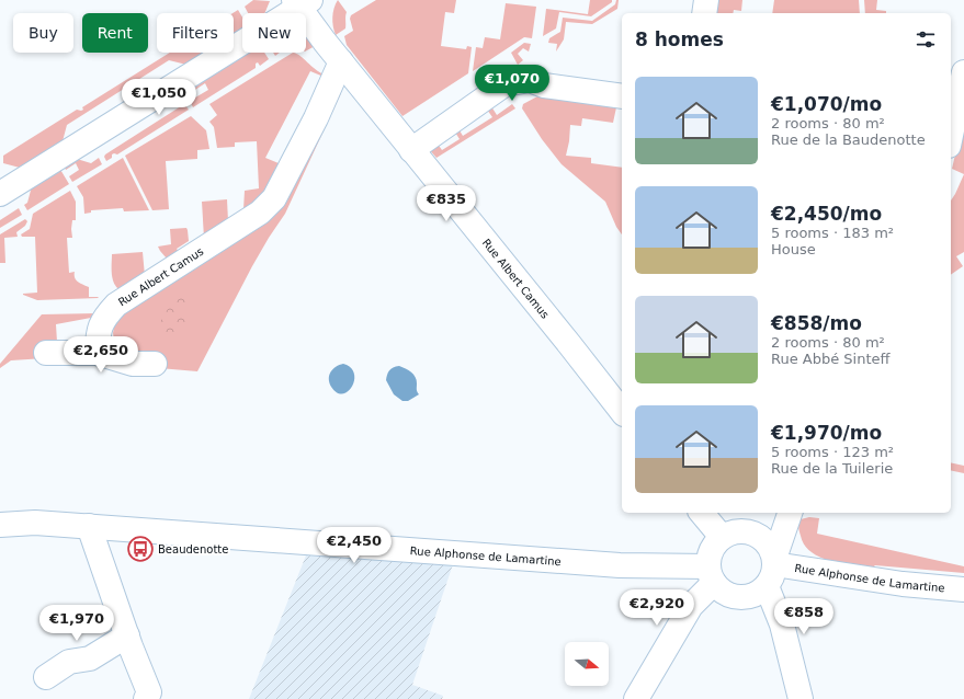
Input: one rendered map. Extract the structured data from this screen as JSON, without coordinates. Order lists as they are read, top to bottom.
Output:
{
  "streets": {
    "street": ["Rue Albert Camus", "Rue Alphonse de Lamartine"]
  },
  "places": {
    "bus stop": ["Beaudenotte"]
  },
  "north": "right",
  "page": {
    "chip": [
      "Buy",
      "Rent",
      "Filters",
      "New"
    ],
    "heading": "8 homes",
    "price": [
      "€1,070",
      "€1,050",
      "€835",
      "€2,650",
      "€2,450",
      "€2,920",
      "€858",
      "€1,970"
    ],
    "list": [
      {
        "name": "€1,070/mo",
        "note": "2 rooms · 80 m² · Rue de la Baudenotte"
      },
      {
        "name": "€2,450/mo",
        "note": "5 rooms · 183 m² · House"
      },
      {
        "name": "€858/mo",
        "note": "2 rooms · 80 m² · Rue Abbé Sinteff"
      },
      {
        "name": "€1,970/mo",
        "note": "5 rooms · 123 m² · Rue de la Tuilerie"
      }
    ]
  }
}
